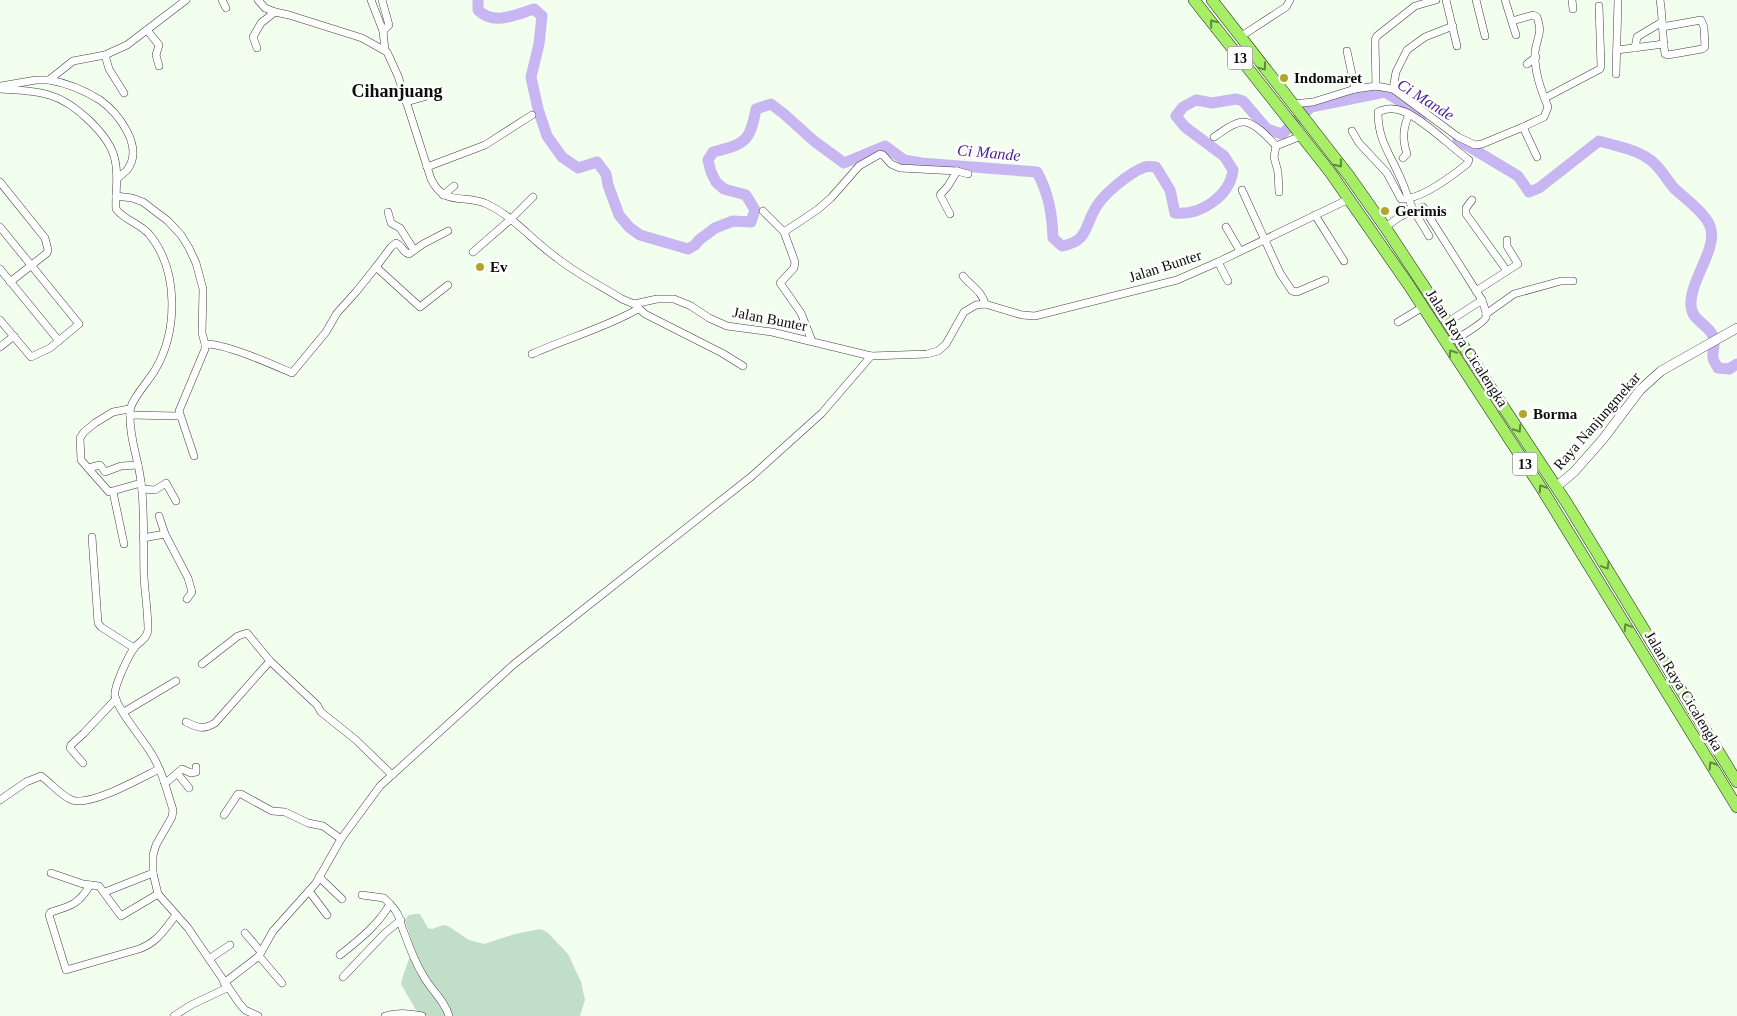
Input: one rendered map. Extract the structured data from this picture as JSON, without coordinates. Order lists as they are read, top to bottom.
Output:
{
  "streets": {
    "highway": ["13", "Jalan Raya Cicalengka"],
    "street": ["Jalan Bunter", "Raya Nanjungmekar"]
  },
  "crossings": [
    ["Jalan Bunter", "Jalan Raya Cicalengka"],
    ["Jalan Raya Cicalengka", "Raya Nanjungmekar"]
  ],
  "districts": ["Cihanjuang"],
  "water": ["Ci Mande"],
  "places": [
    "Indomaret",
    "Gerimis",
    "Ev",
    "Borma"
  ]
}
